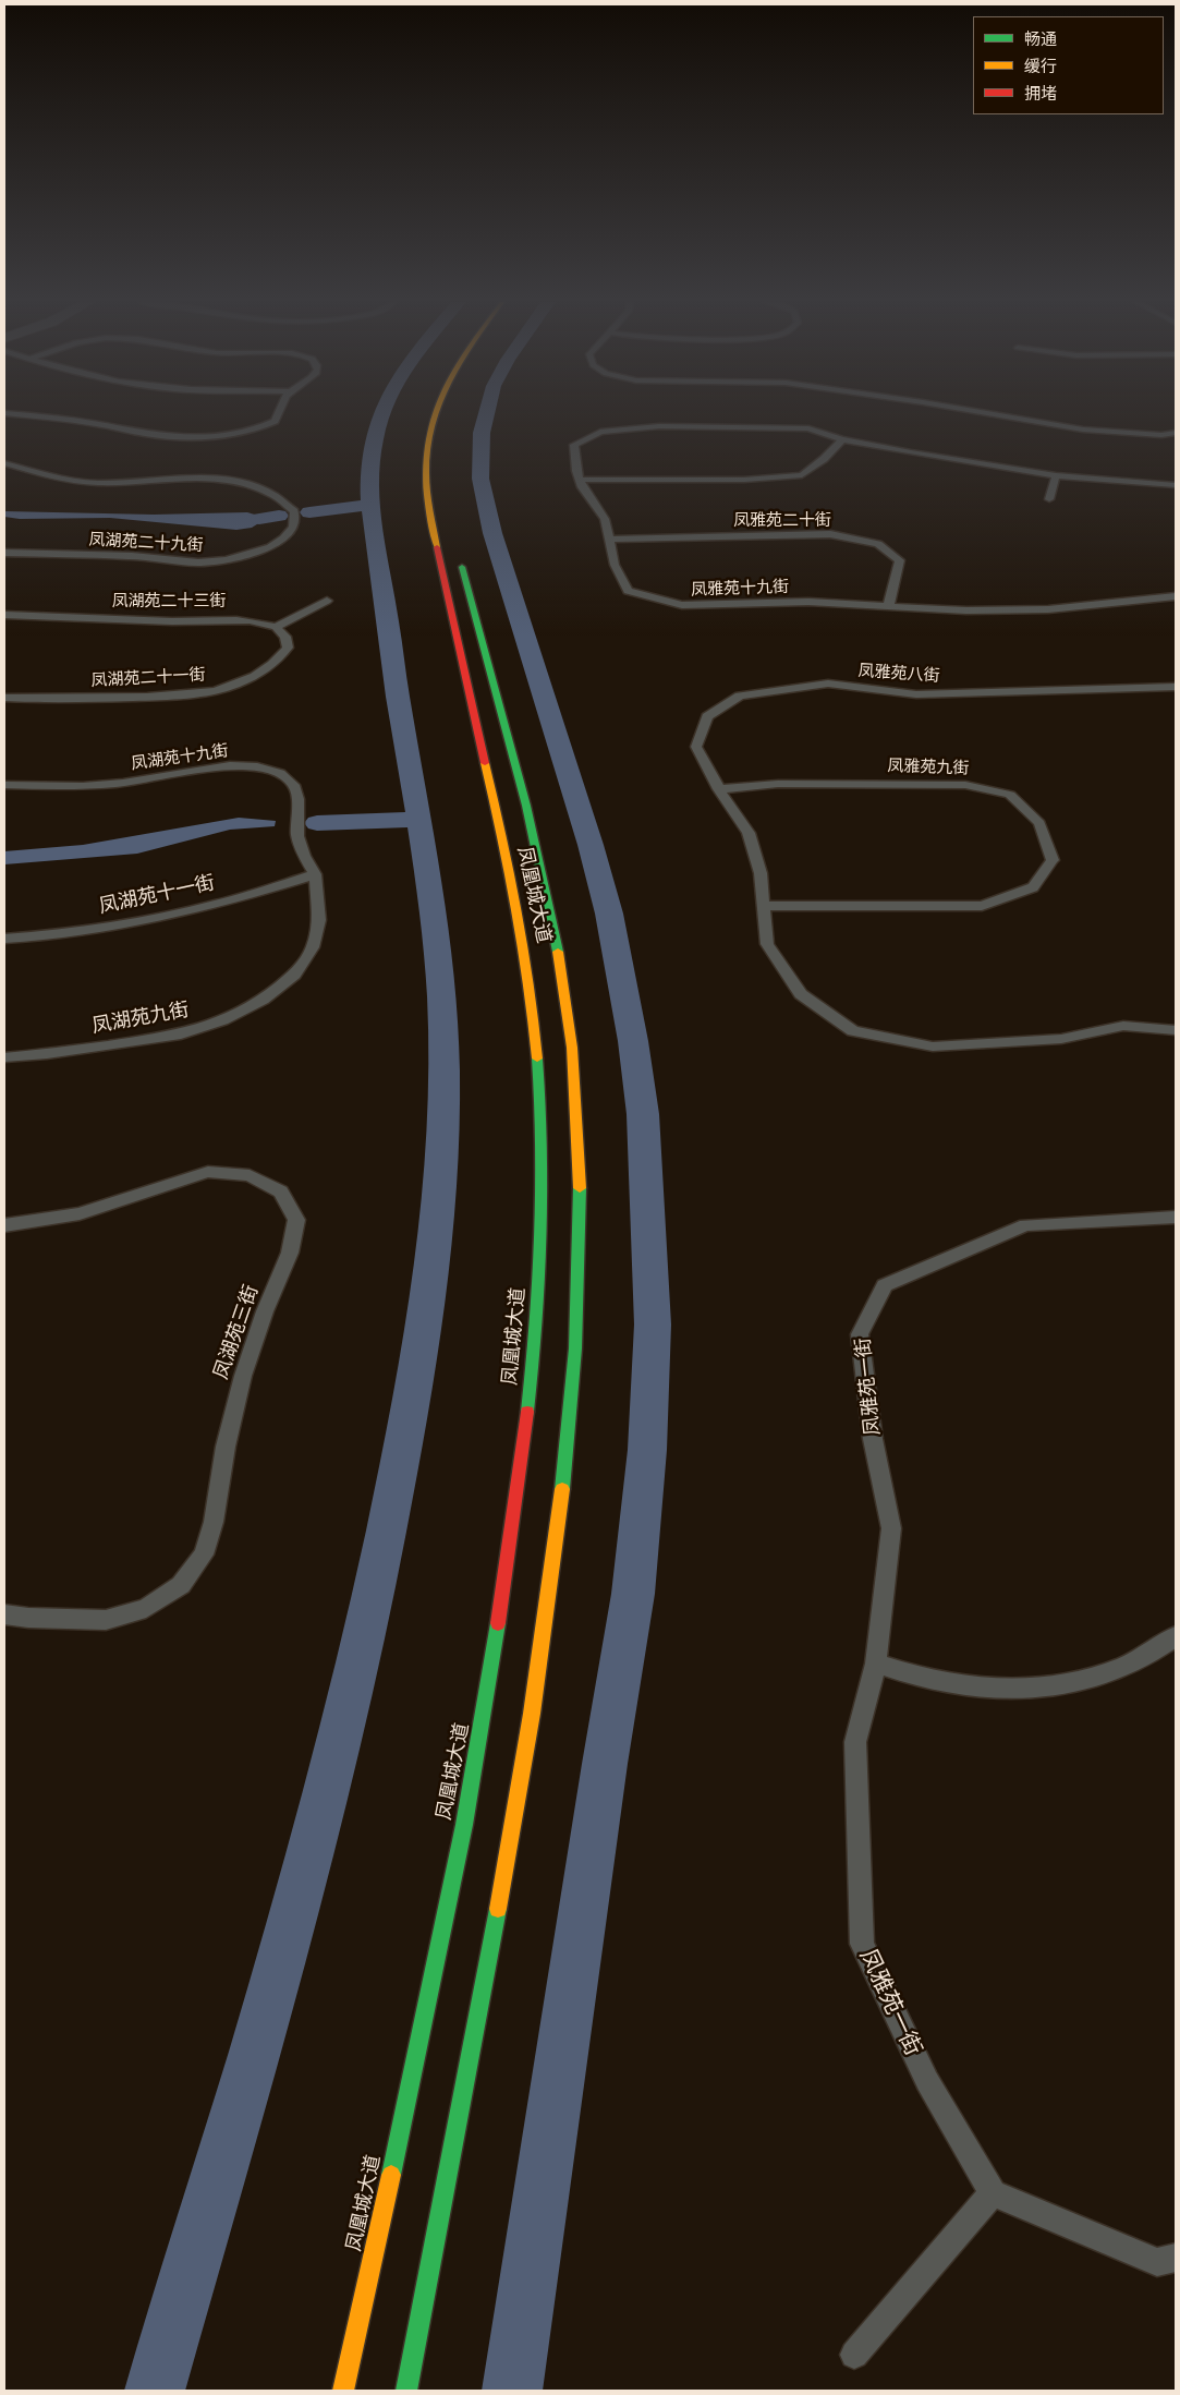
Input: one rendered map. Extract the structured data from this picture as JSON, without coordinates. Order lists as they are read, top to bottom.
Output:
{
  "streets": {
    "main road": ["凤凰城大道"],
    "lane": [
      "凤雅苑二十街",
      "凤湖苑二十九街",
      "凤雅苑十九街",
      "凤湖苑二十三街",
      "凤雅苑八街",
      "凤湖苑二十一街",
      "凤湖苑十九街",
      "凤雅苑九街",
      "凤湖苑十一街",
      "凤湖苑九街",
      "凤湖苑三街",
      "凤雅苑一街"
    ]
  },
  "crossings": [
    ["凤雅苑二十街", "凤雅苑十九街"],
    ["凤湖苑二十三街", "凤湖苑二十一街"],
    ["凤雅苑八街", "凤雅苑九街"],
    ["凤湖苑十九街", "凤湖苑十一街"],
    ["凤湖苑十九街", "凤湖苑九街"],
    ["凤湖苑十一街", "凤湖苑九街"]
  ],
  "legend": ["畅通", "缓行", "拥堵"]
}
